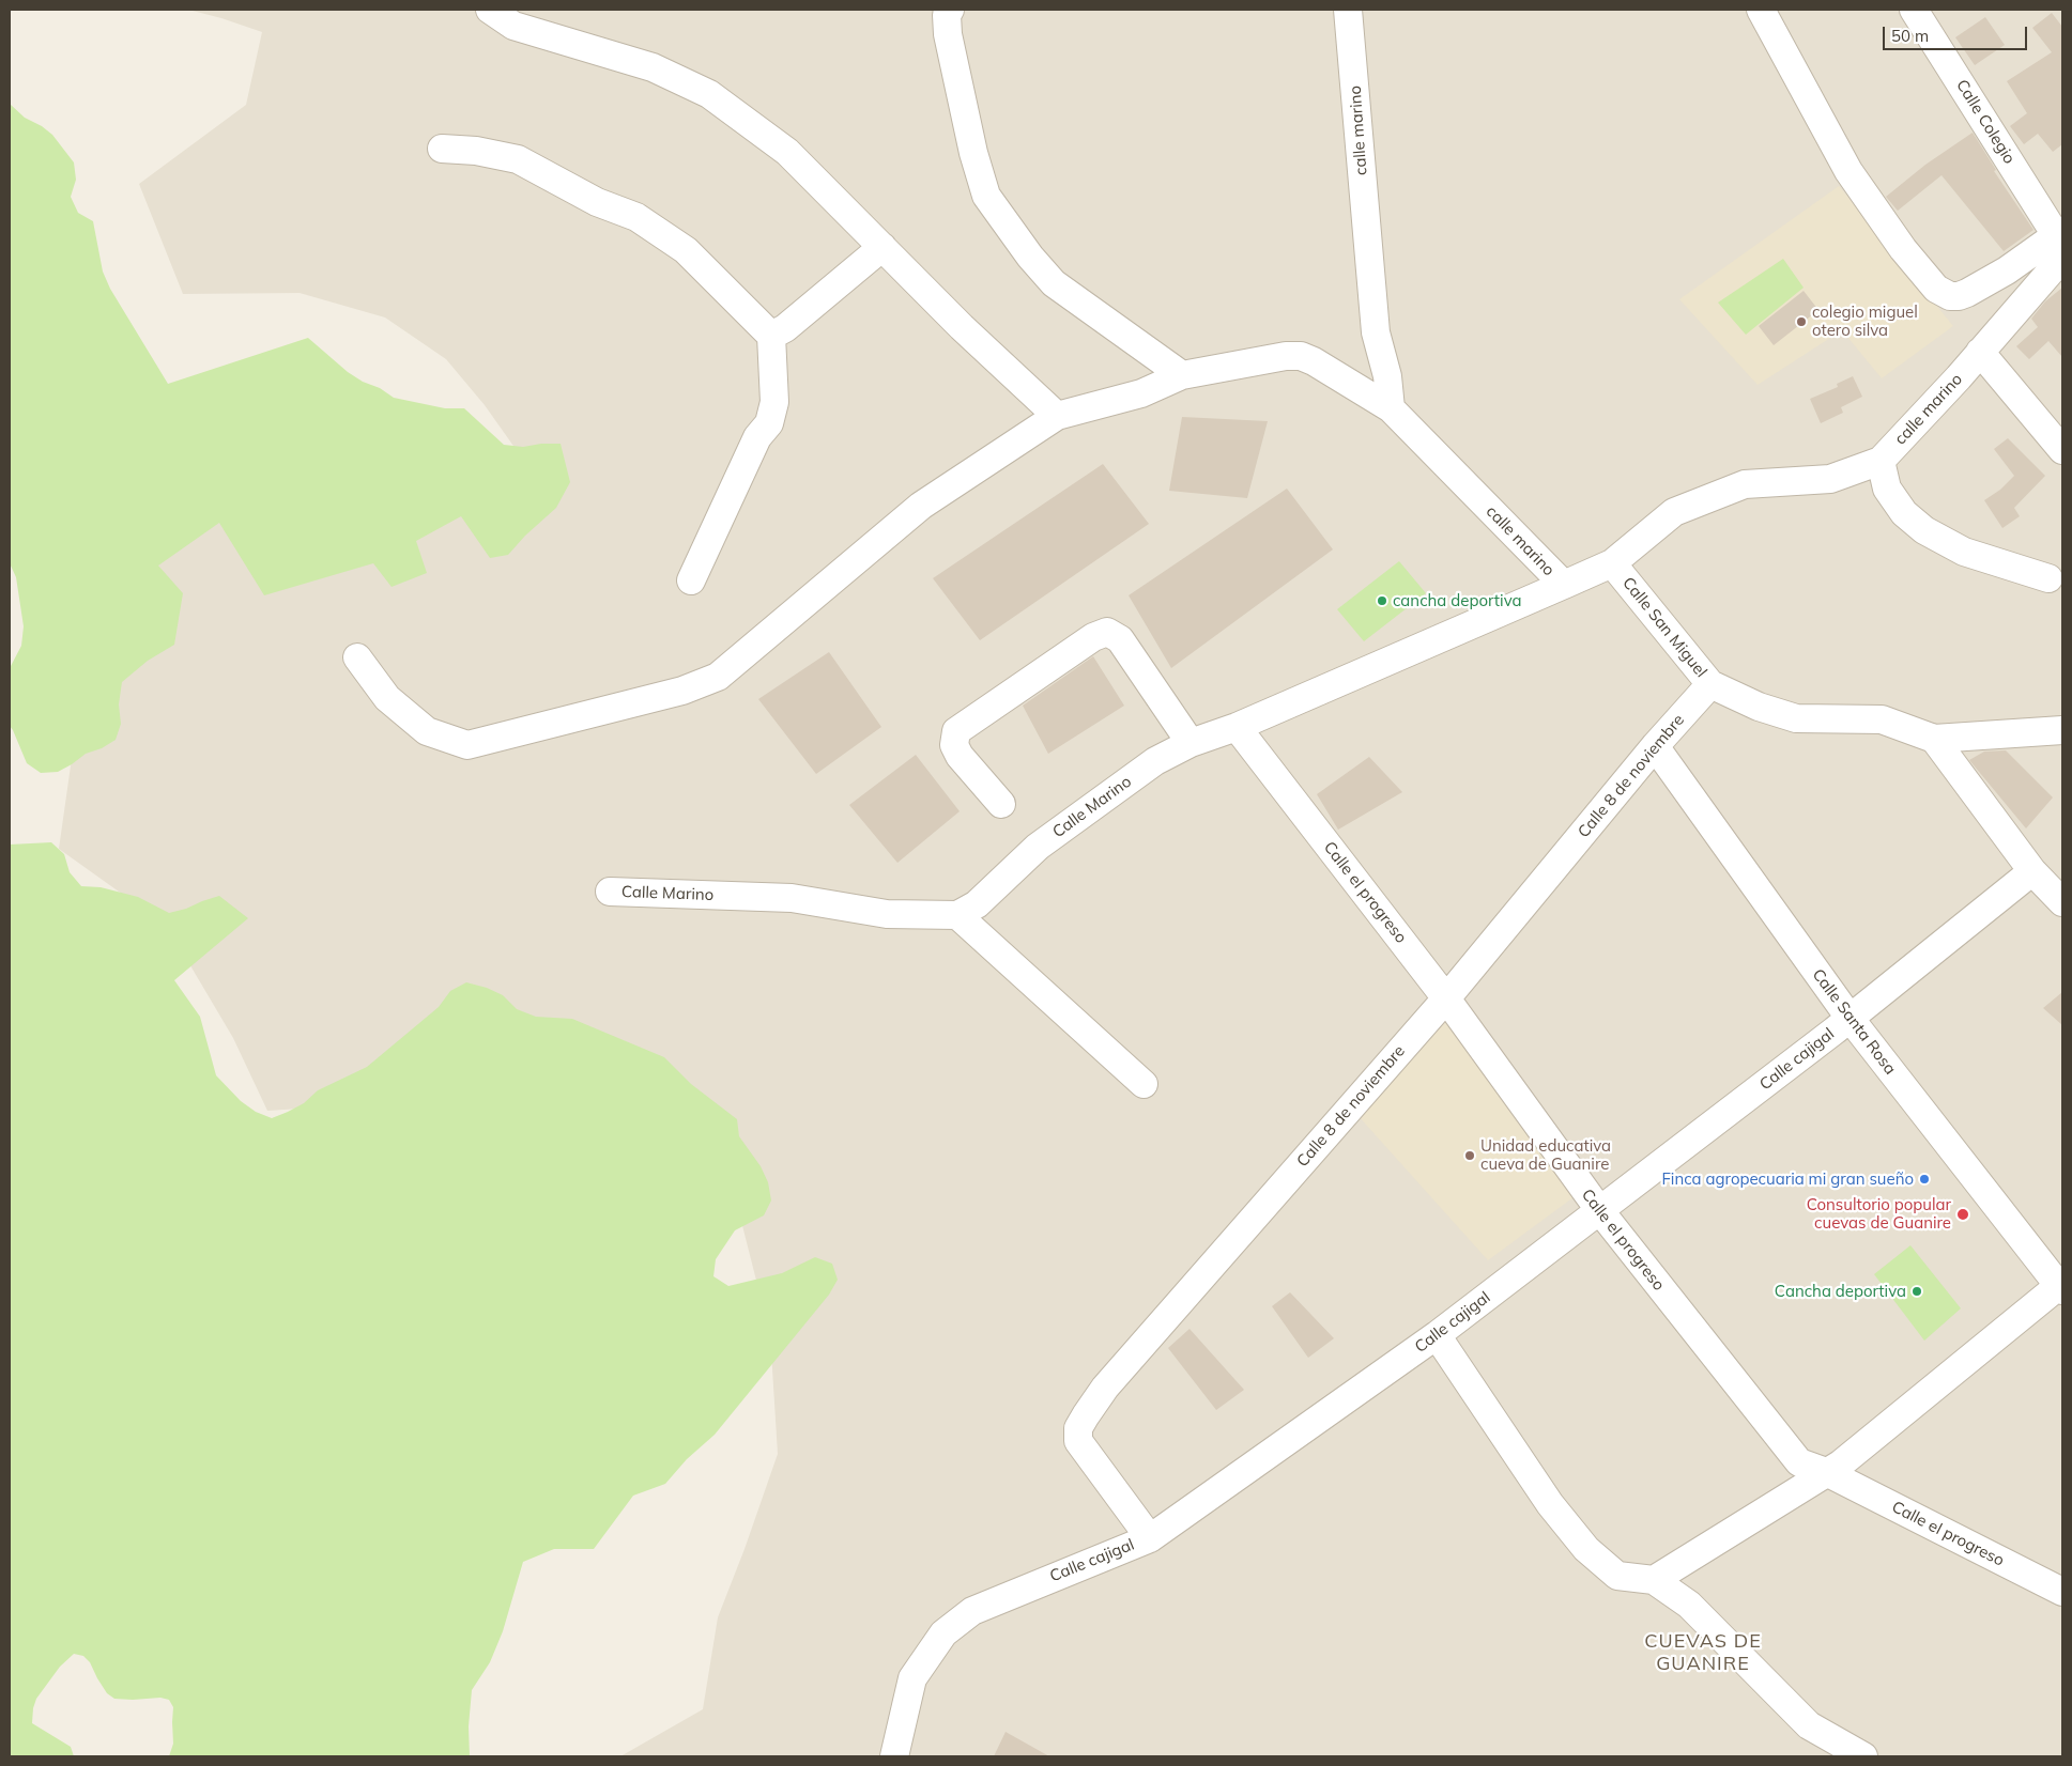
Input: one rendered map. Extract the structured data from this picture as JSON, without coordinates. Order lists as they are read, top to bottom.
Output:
{
  "streets": {
    "street": [
      "Calle Colegio",
      "calle marino",
      "Calle San Miguel",
      "Calle 8 de noviembre",
      "Calle Marino",
      "Calle el progreso",
      "Calle Santa Rosa",
      "Calle cajigal"
    ]
  },
  "crossings": [
    ["Calle Colegio", "calle marino"],
    ["calle marino", "Calle San Miguel"],
    ["calle marino", "Calle Marino"],
    ["Calle San Miguel", "Calle 8 de noviembre"],
    ["Calle 8 de noviembre", "Calle el progreso"],
    ["Calle 8 de noviembre", "Calle Santa Rosa"],
    ["Calle 8 de noviembre", "Calle cajigal"],
    ["Calle Marino", "Calle el progreso"],
    ["Calle el progreso", "Calle cajigal"],
    ["Calle Santa Rosa", "Calle cajigal"]
  ],
  "districts": ["CUEVAS DE GUANIRE"],
  "places": [
    "colegio miguel otero silva",
    "cancha deportiva",
    "Unidad educativa cueva de Guanire",
    "Finca agropecuaria mi gran sueño",
    "Consultorio popular cuevas de Guanire",
    "Cancha deportiva"
  ],
  "scale_bar": "50 m"
}
